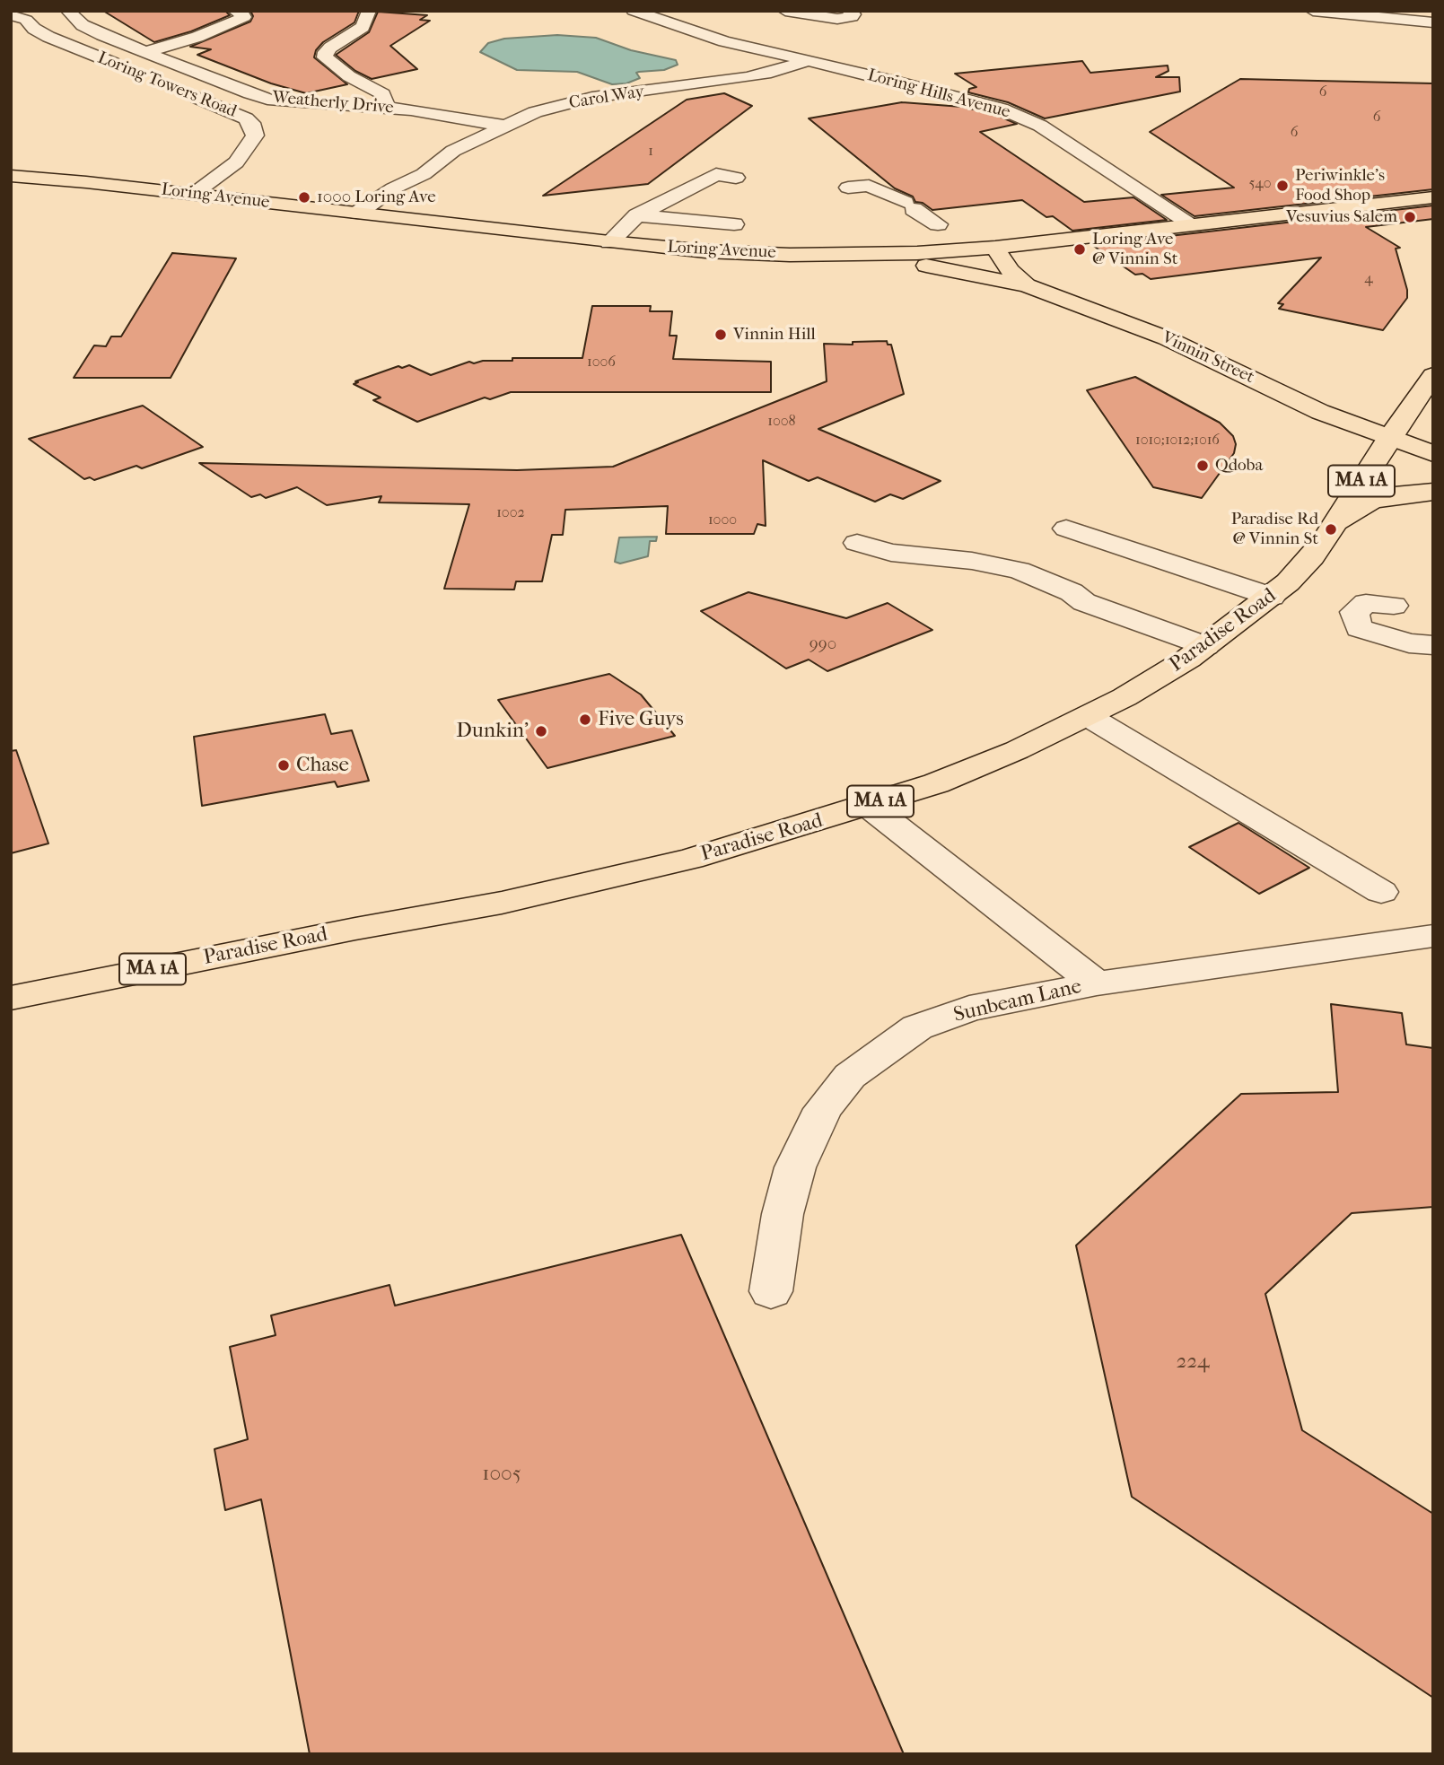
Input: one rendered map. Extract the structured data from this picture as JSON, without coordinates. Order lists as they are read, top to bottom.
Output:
{
  "streets": {
    "main road": [
      "Loring Avenue",
      "Vinnin Street",
      "MA 1A",
      "Paradise Road"
    ],
    "street": [
      "Loring Towers Road",
      "Loring Hills Avenue",
      "Carol Way",
      "Weatherly Drive",
      "Sunbeam Lane"
    ]
  },
  "crossings": [
    ["Loring Towers Road", "Loring Avenue"],
    ["Loring Hills Avenue", "Carol Way"],
    ["Loring Hills Avenue", "Loring Avenue"],
    ["Carol Way", "Weatherly Drive"],
    ["Carol Way", "Loring Avenue"],
    ["Loring Avenue", "Vinnin Street"],
    ["Vinnin Street", "Paradise Road"]
  ],
  "places": [
    "Periwinkle's Food Shop",
    "1000 Loring Ave",
    "Vesuvius Salem",
    "Loring Ave @ Vinnin St",
    "Vinnin Hill",
    "Qdoba",
    "Paradise Rd @ Vinnin St",
    "Five Guys",
    "Dunkin'",
    "Chase"
  ],
  "house_numbers": [
    "6",
    "6",
    "6",
    "1",
    "540",
    "4",
    "1006",
    "1008",
    "1010;1012;1016",
    "1002",
    "1000",
    "990",
    "224",
    "1005"
  ]
}
